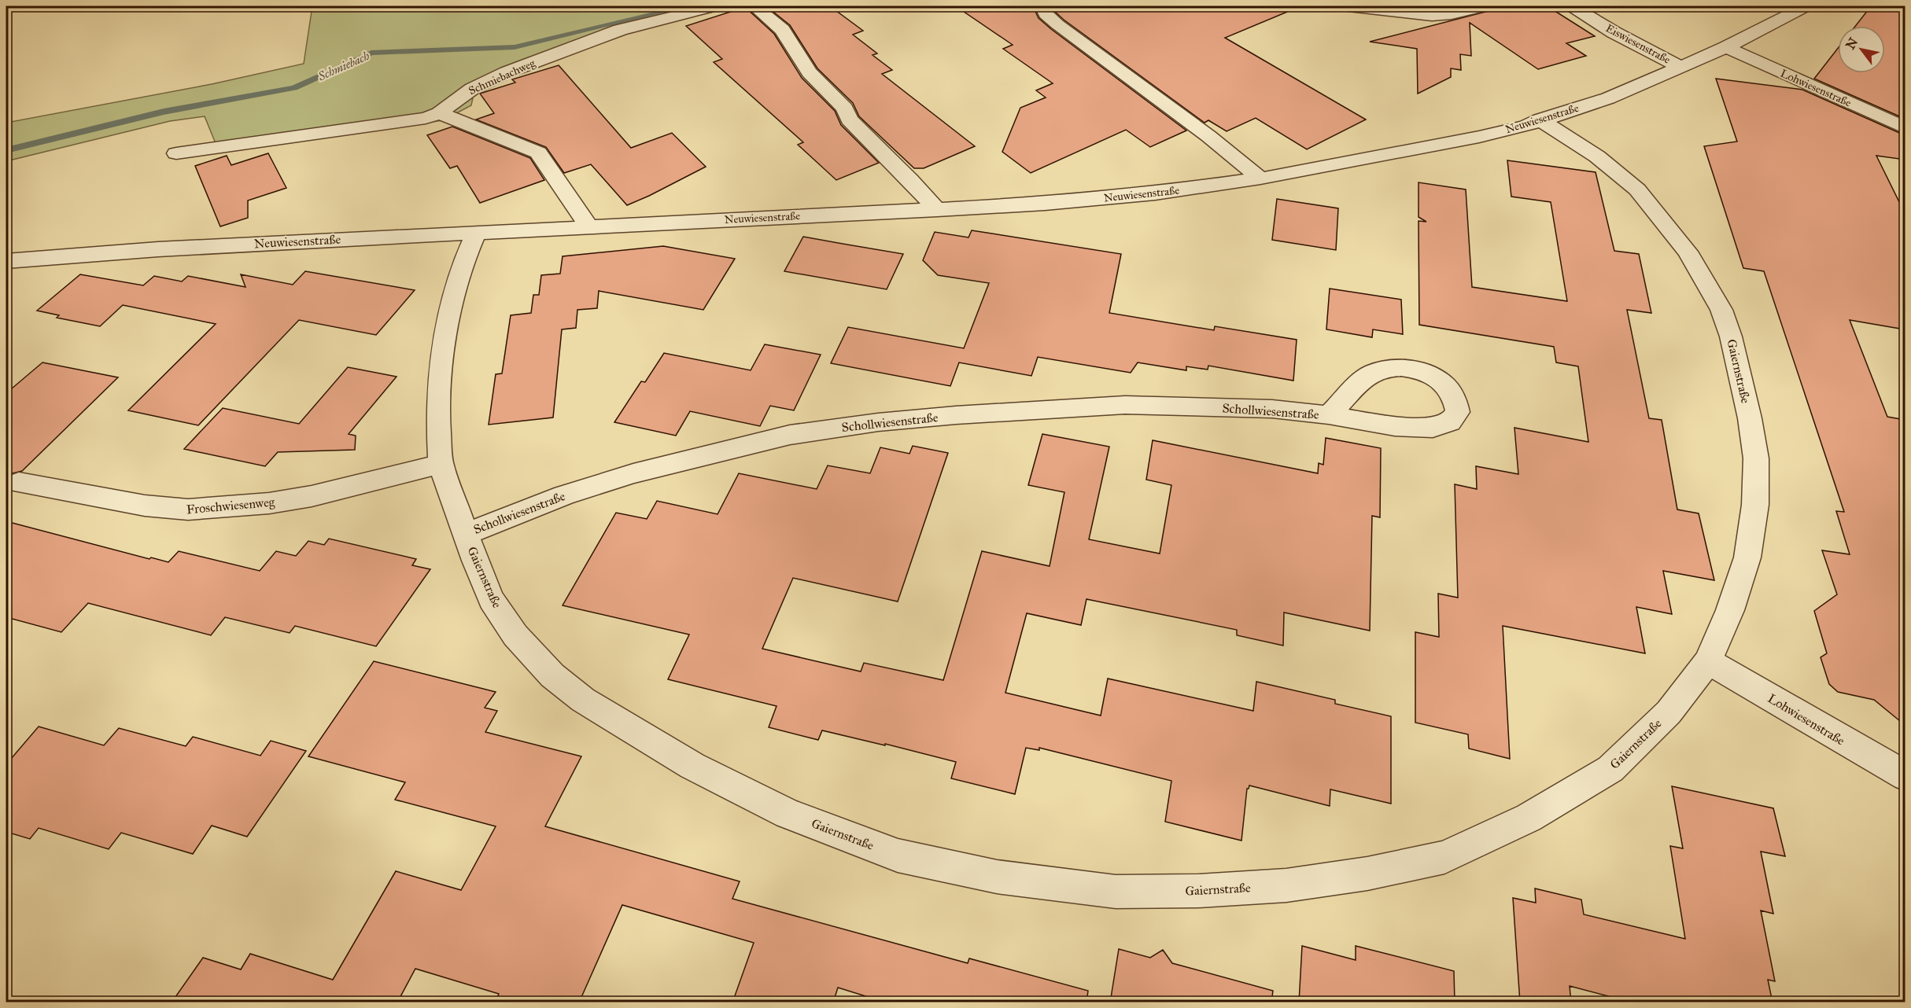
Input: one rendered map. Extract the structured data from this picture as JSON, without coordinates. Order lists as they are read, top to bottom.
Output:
{
  "streets": {
    "street": [
      "Eiswiesenstraße",
      "Schmiebachweg",
      "Lohwiesenstraße",
      "Neuwiesenstraße",
      "Gaiernstraße",
      "Schollwiesenstraße",
      "Froschwiesenweg"
    ]
  },
  "crossings": [
    ["Eiswiesenstraße", "Neuwiesenstraße"],
    ["Lohwiesenstraße", "Neuwiesenstraße"],
    ["Lohwiesenstraße", "Gaiernstraße"],
    ["Neuwiesenstraße", "Gaiernstraße"],
    ["Gaiernstraße", "Schollwiesenstraße"],
    ["Gaiernstraße", "Froschwiesenweg"]
  ],
  "water": ["Schmiebach"],
  "north": "top left"
}
